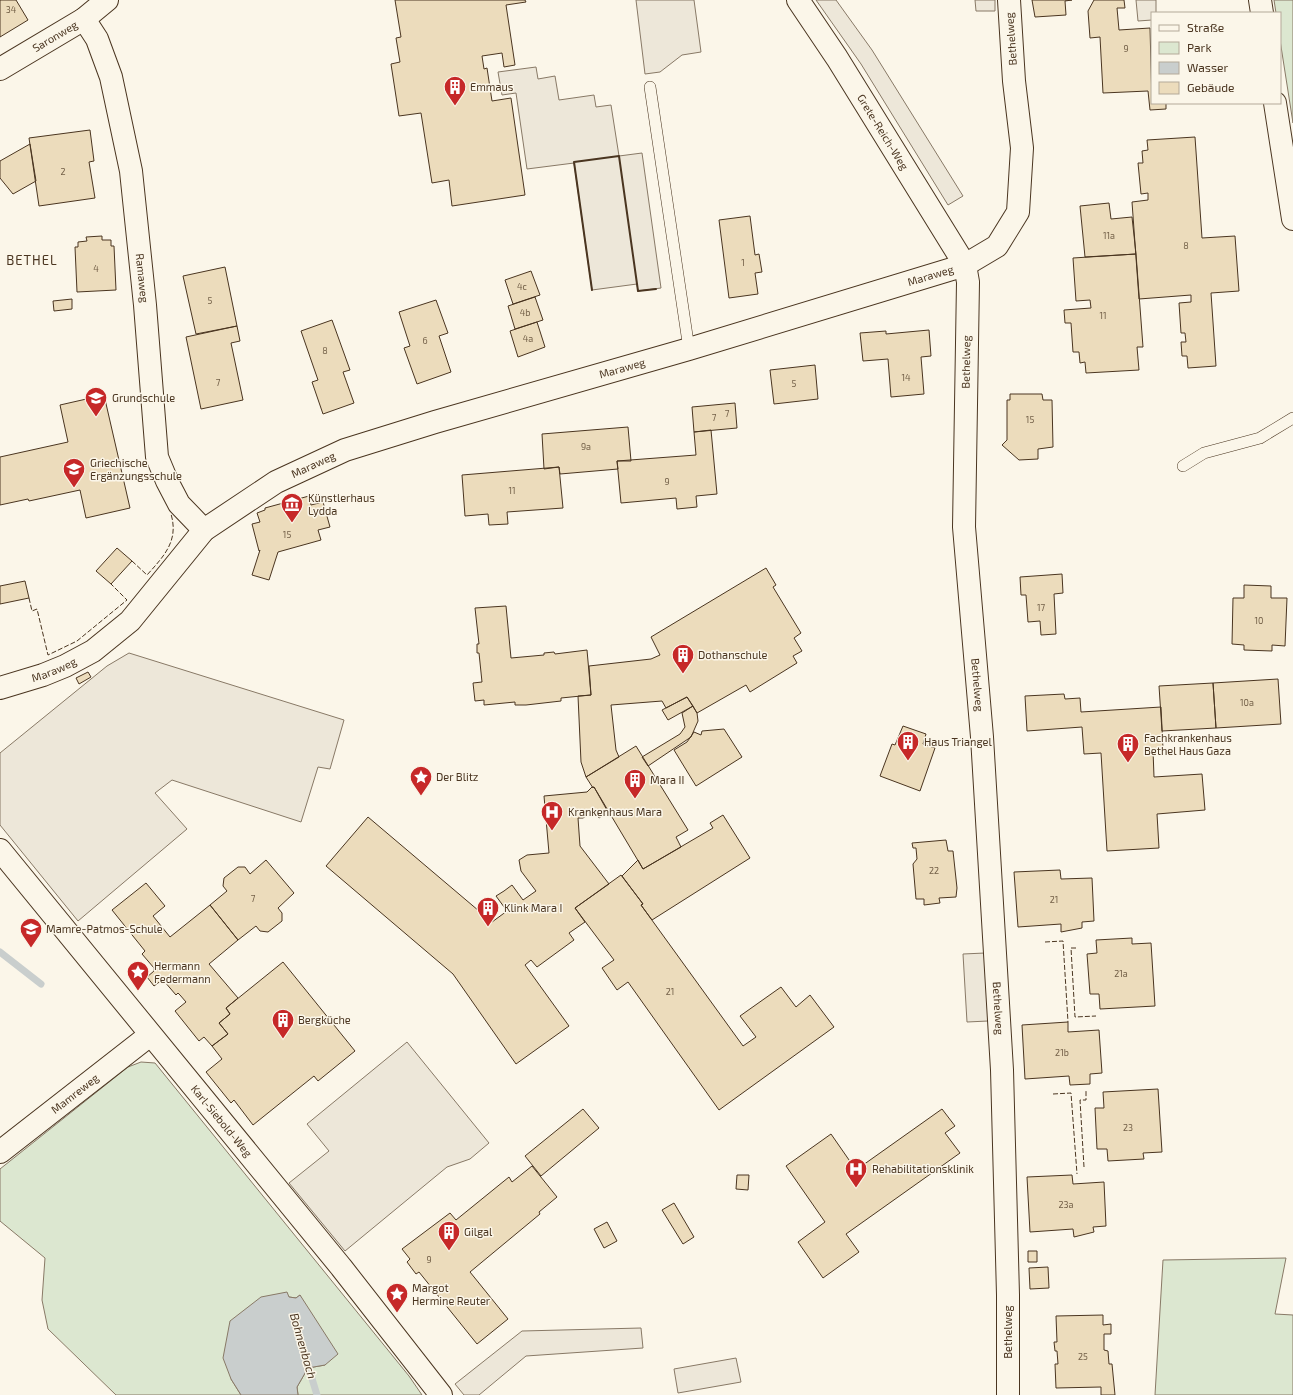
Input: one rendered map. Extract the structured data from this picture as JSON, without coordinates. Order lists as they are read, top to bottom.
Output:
{
  "streets": {
    "street": [
      "Saronweg",
      "Bethelweg",
      "Grete-Reich-Weg",
      "Maraweg",
      "Ramaweg",
      "Mamreweg",
      "Karl-Siebold-Weg"
    ]
  },
  "crossings": [
    ["Saronweg", "Ramaweg"],
    ["Bethelweg", "Grete-Reich-Weg"],
    ["Bethelweg", "Maraweg"],
    ["Grete-Reich-Weg", "Maraweg"],
    ["Maraweg", "Ramaweg"],
    ["Mamreweg", "Karl-Siebold-Weg"]
  ],
  "districts": ["BETHEL"],
  "water": ["Bohnenbach"],
  "places": {
    "building": [
      "Emmaus",
      "Dothanschule",
      "Haus Triangel",
      "Fachkrankenhaus Bethel Haus Gaza",
      "Mara II",
      "Klink Mara I",
      "Bergküche",
      "Gilgal"
    ],
    "school or university": ["Grundschule", "Griechische Ergänzungsschule", "Mamre-Patmos-Schule"],
    "museum": ["Künstlerhaus Lydda"],
    "place": ["Der Blitz", "Hermann Federmann", "Margot Hermine Reuter"],
    "hospital": ["Krankenhaus Mara", "Rehabilitationsklinik"]
  },
  "house_numbers": [
    "34",
    "9",
    "2",
    "11a",
    "8",
    "1",
    "4",
    "4c",
    "5",
    "4b",
    "11",
    "4a",
    "6",
    "8",
    "14",
    "7",
    "5",
    "7",
    "7",
    "15",
    "9a",
    "9",
    "11",
    "15",
    "17",
    "10",
    "10a",
    "22",
    "7",
    "21",
    "21a",
    "21",
    "21b",
    "23",
    "23a",
    "9",
    "25"
  ],
  "legend": [
    "Straße",
    "Park",
    "Wasser",
    "Gebäude"
  ]
}
